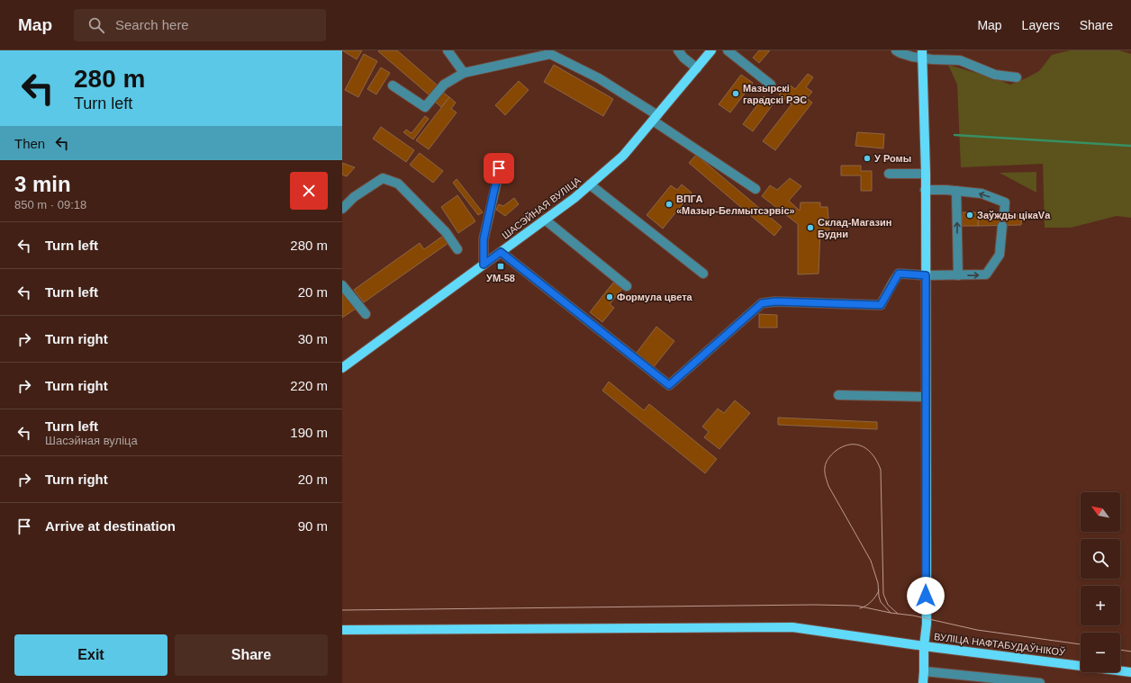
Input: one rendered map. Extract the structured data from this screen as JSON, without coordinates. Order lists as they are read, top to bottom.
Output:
{
  "streets": {
    "main road": ["ШАСЭЙНАЯ ВУЛІЦА", "ВУЛІЦА НАФТАБУДАЎНІКОЎ"]
  },
  "places": {
    "other": [
      "Мазырскі гарадскі РЭС",
      "У Ромы",
      "ВПГА «Мазыр-Белмытсэрвіс»",
      "Заўжды цікаVа",
      "Склад-Магазин Будни",
      "Формула цвета"
    ],
    "transit": ["УМ-58"]
  },
  "north": "top left",
  "page": {
    "header": "Map",
    "search": "Search here",
    "nav": ["Map", "Layers", "Share"],
    "turn": ["280 m", "Turn left"],
    "then": "Then",
    "heading": ["3 min", "850 m · 09:18"],
    "list": [
      {
        "name": "Turn left",
        "value": "280 m"
      },
      {
        "name": "Turn left",
        "value": "20 m"
      },
      {
        "name": "Turn right",
        "value": "30 m"
      },
      {
        "name": "Turn right",
        "value": "220 m"
      },
      {
        "name": "Turn left",
        "note": "Шасэйная вуліца",
        "value": "190 m"
      },
      {
        "name": "Turn right",
        "value": "20 m"
      },
      {
        "name": "Arrive at destination",
        "value": "90 m"
      }
    ],
    "map_buttons": ["+", "−"],
    "buttons": ["Exit", "Share"]
  }
}
